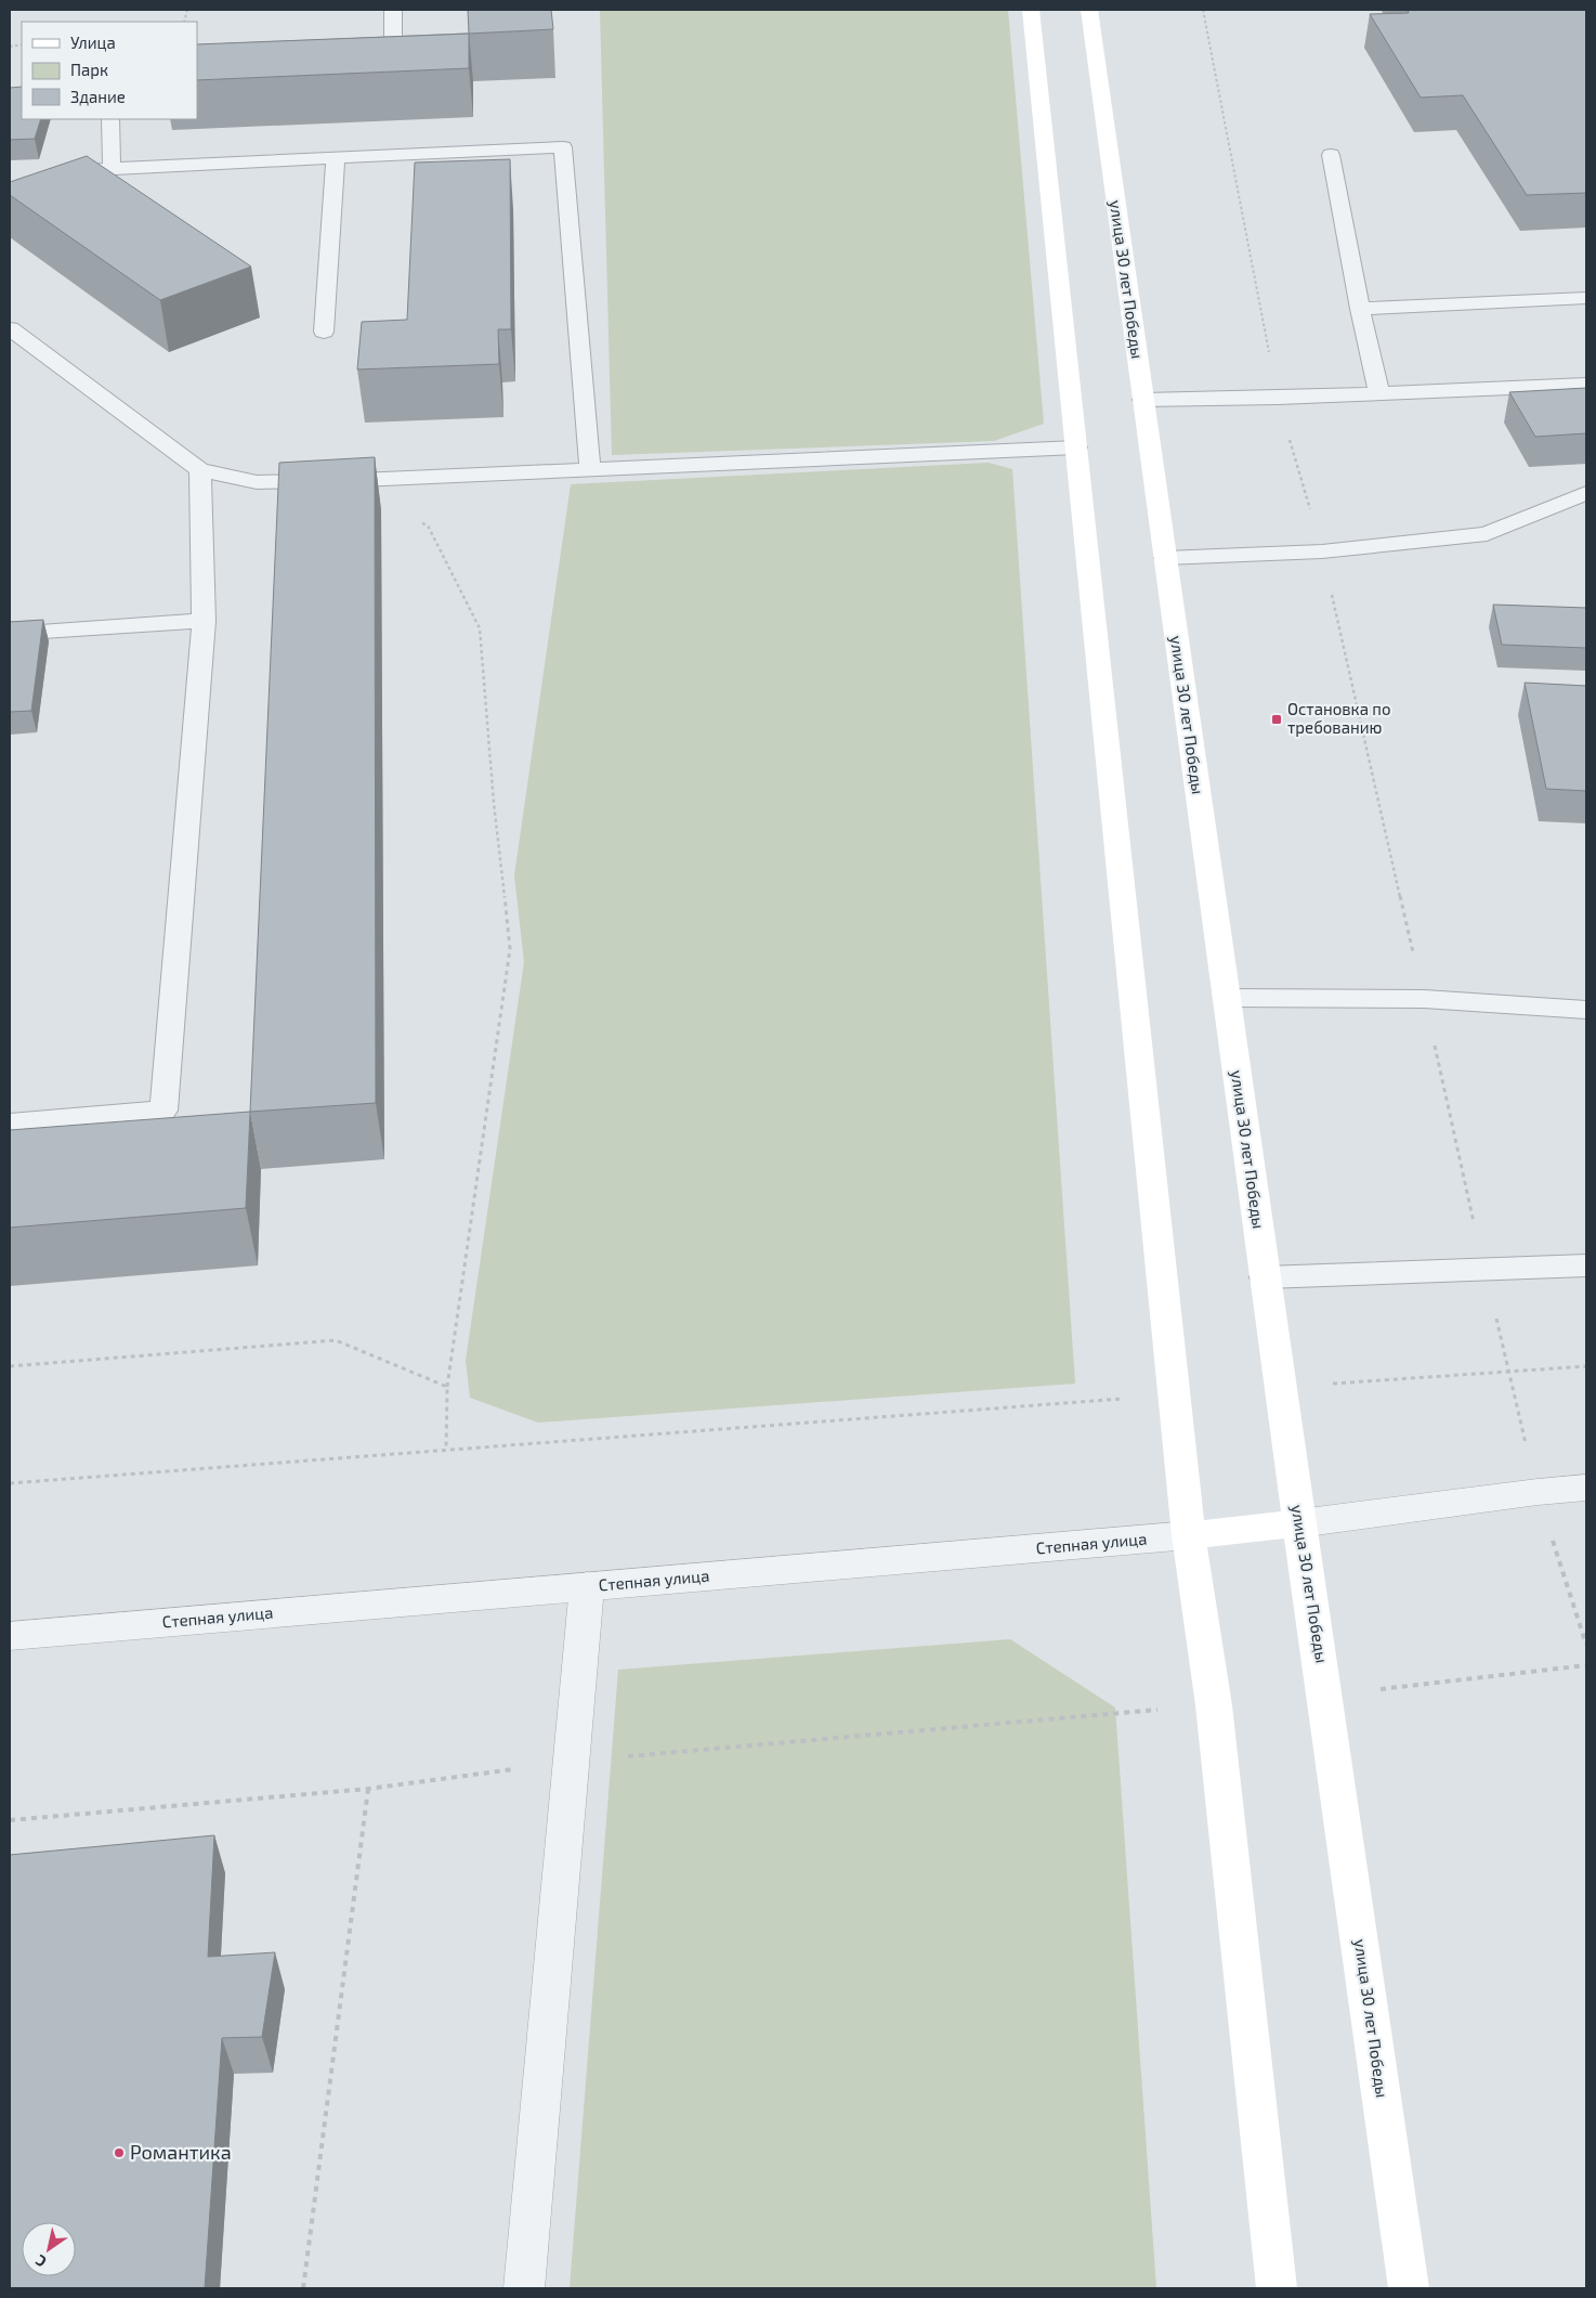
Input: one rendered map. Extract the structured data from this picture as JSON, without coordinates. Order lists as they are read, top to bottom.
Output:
{
  "streets": {
    "main road": ["улица 30 лет Победы", "Степная улица"]
  },
  "crossings": [
    ["улица 30 лет Победы", "Степная улица"]
  ],
  "places": {
    "transit": ["Остановка по требованию"],
    "other": ["Романтика"]
  },
  "legend": ["Улица", "Парк", "Здание"],
  "north": "bottom left"
}
